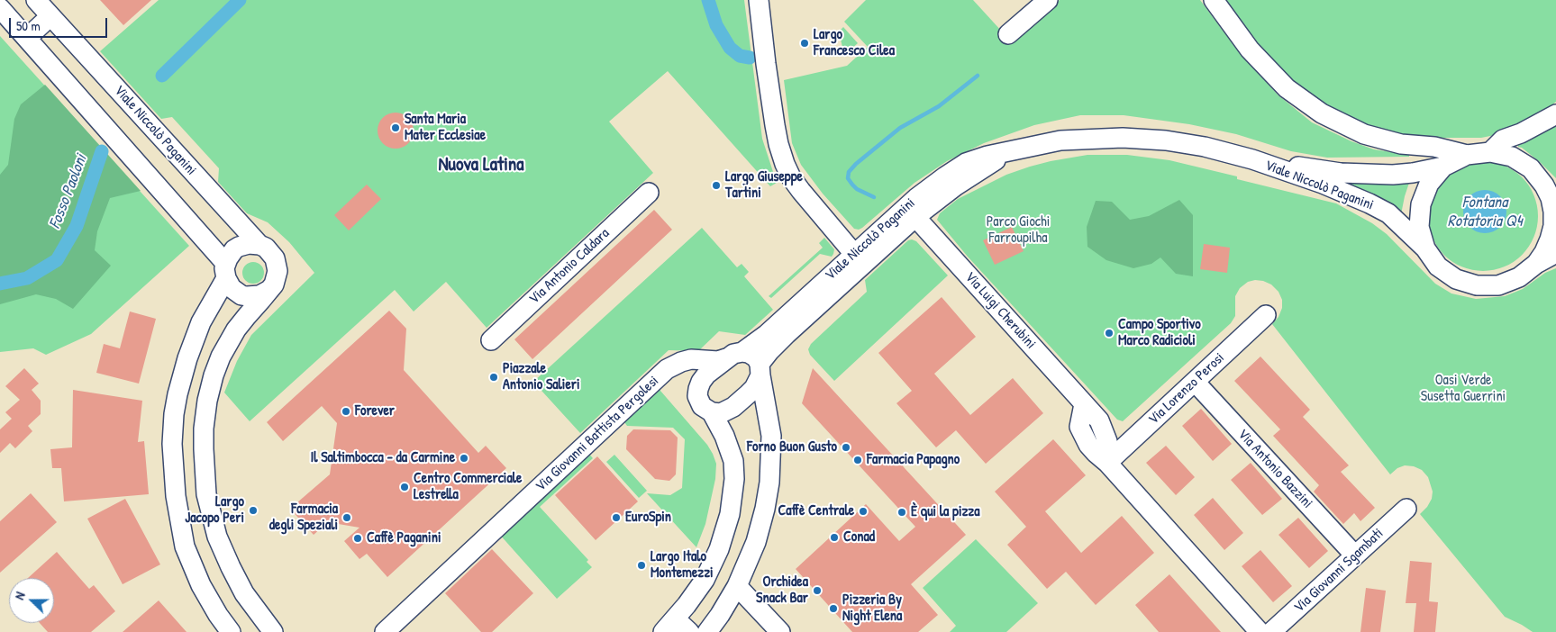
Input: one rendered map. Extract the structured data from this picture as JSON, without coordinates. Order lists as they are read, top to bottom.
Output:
{
  "streets": {
    "street": [
      "Viale Niccolò Paganini",
      "Via Antonio Caldara",
      "Via Luigi Cherubini",
      "Via Lorenzo Perosi",
      "Via Giovanni Battista Pergolesi",
      "Via Antonio Bazzini",
      "Via Giovanni Sgambati"
    ]
  },
  "crossings": [
    ["Viale Niccolò Paganini", "Via Luigi Cherubini"],
    ["Viale Niccolò Paganini", "Via Giovanni Battista Pergolesi"],
    ["Via Luigi Cherubini", "Via Lorenzo Perosi"],
    ["Via Lorenzo Perosi", "Via Antonio Bazzini"],
    ["Via Antonio Bazzini", "Via Giovanni Sgambati"]
  ],
  "districts": ["Nuova Latina"],
  "water": ["Fosso Paoloni", "Fontana Rotatoria Q4"],
  "parks": ["Parco Giochi Farroupilha", "Oasi Verde Susetta Guerrini"],
  "places": [
    "Largo Francesco Cilea",
    "Santa Maria Mater Ecclesiae",
    "Largo Giuseppe Tartini",
    "Campo Sportivo Marco Radicioli",
    "Piazzale Antonio Salieri",
    "Forever",
    "Forno Buon Gusto",
    "Il Saltimbocca - da Carmine",
    "Farmacia Papagno",
    "Centro Commerciale Lestrella",
    "Largo Jacopo Peri",
    "Caffè Centrale",
    "È qui la pizza",
    "Farmacia degli Speziali",
    "EuroSpin",
    "Conad",
    "Caffè Paganini",
    "Largo Italo Montemezzi",
    "Orchidea Snack Bar",
    "Pizzeria By Night Elena"
  ],
  "scale_bar": "50 m",
  "north": "left"
}
